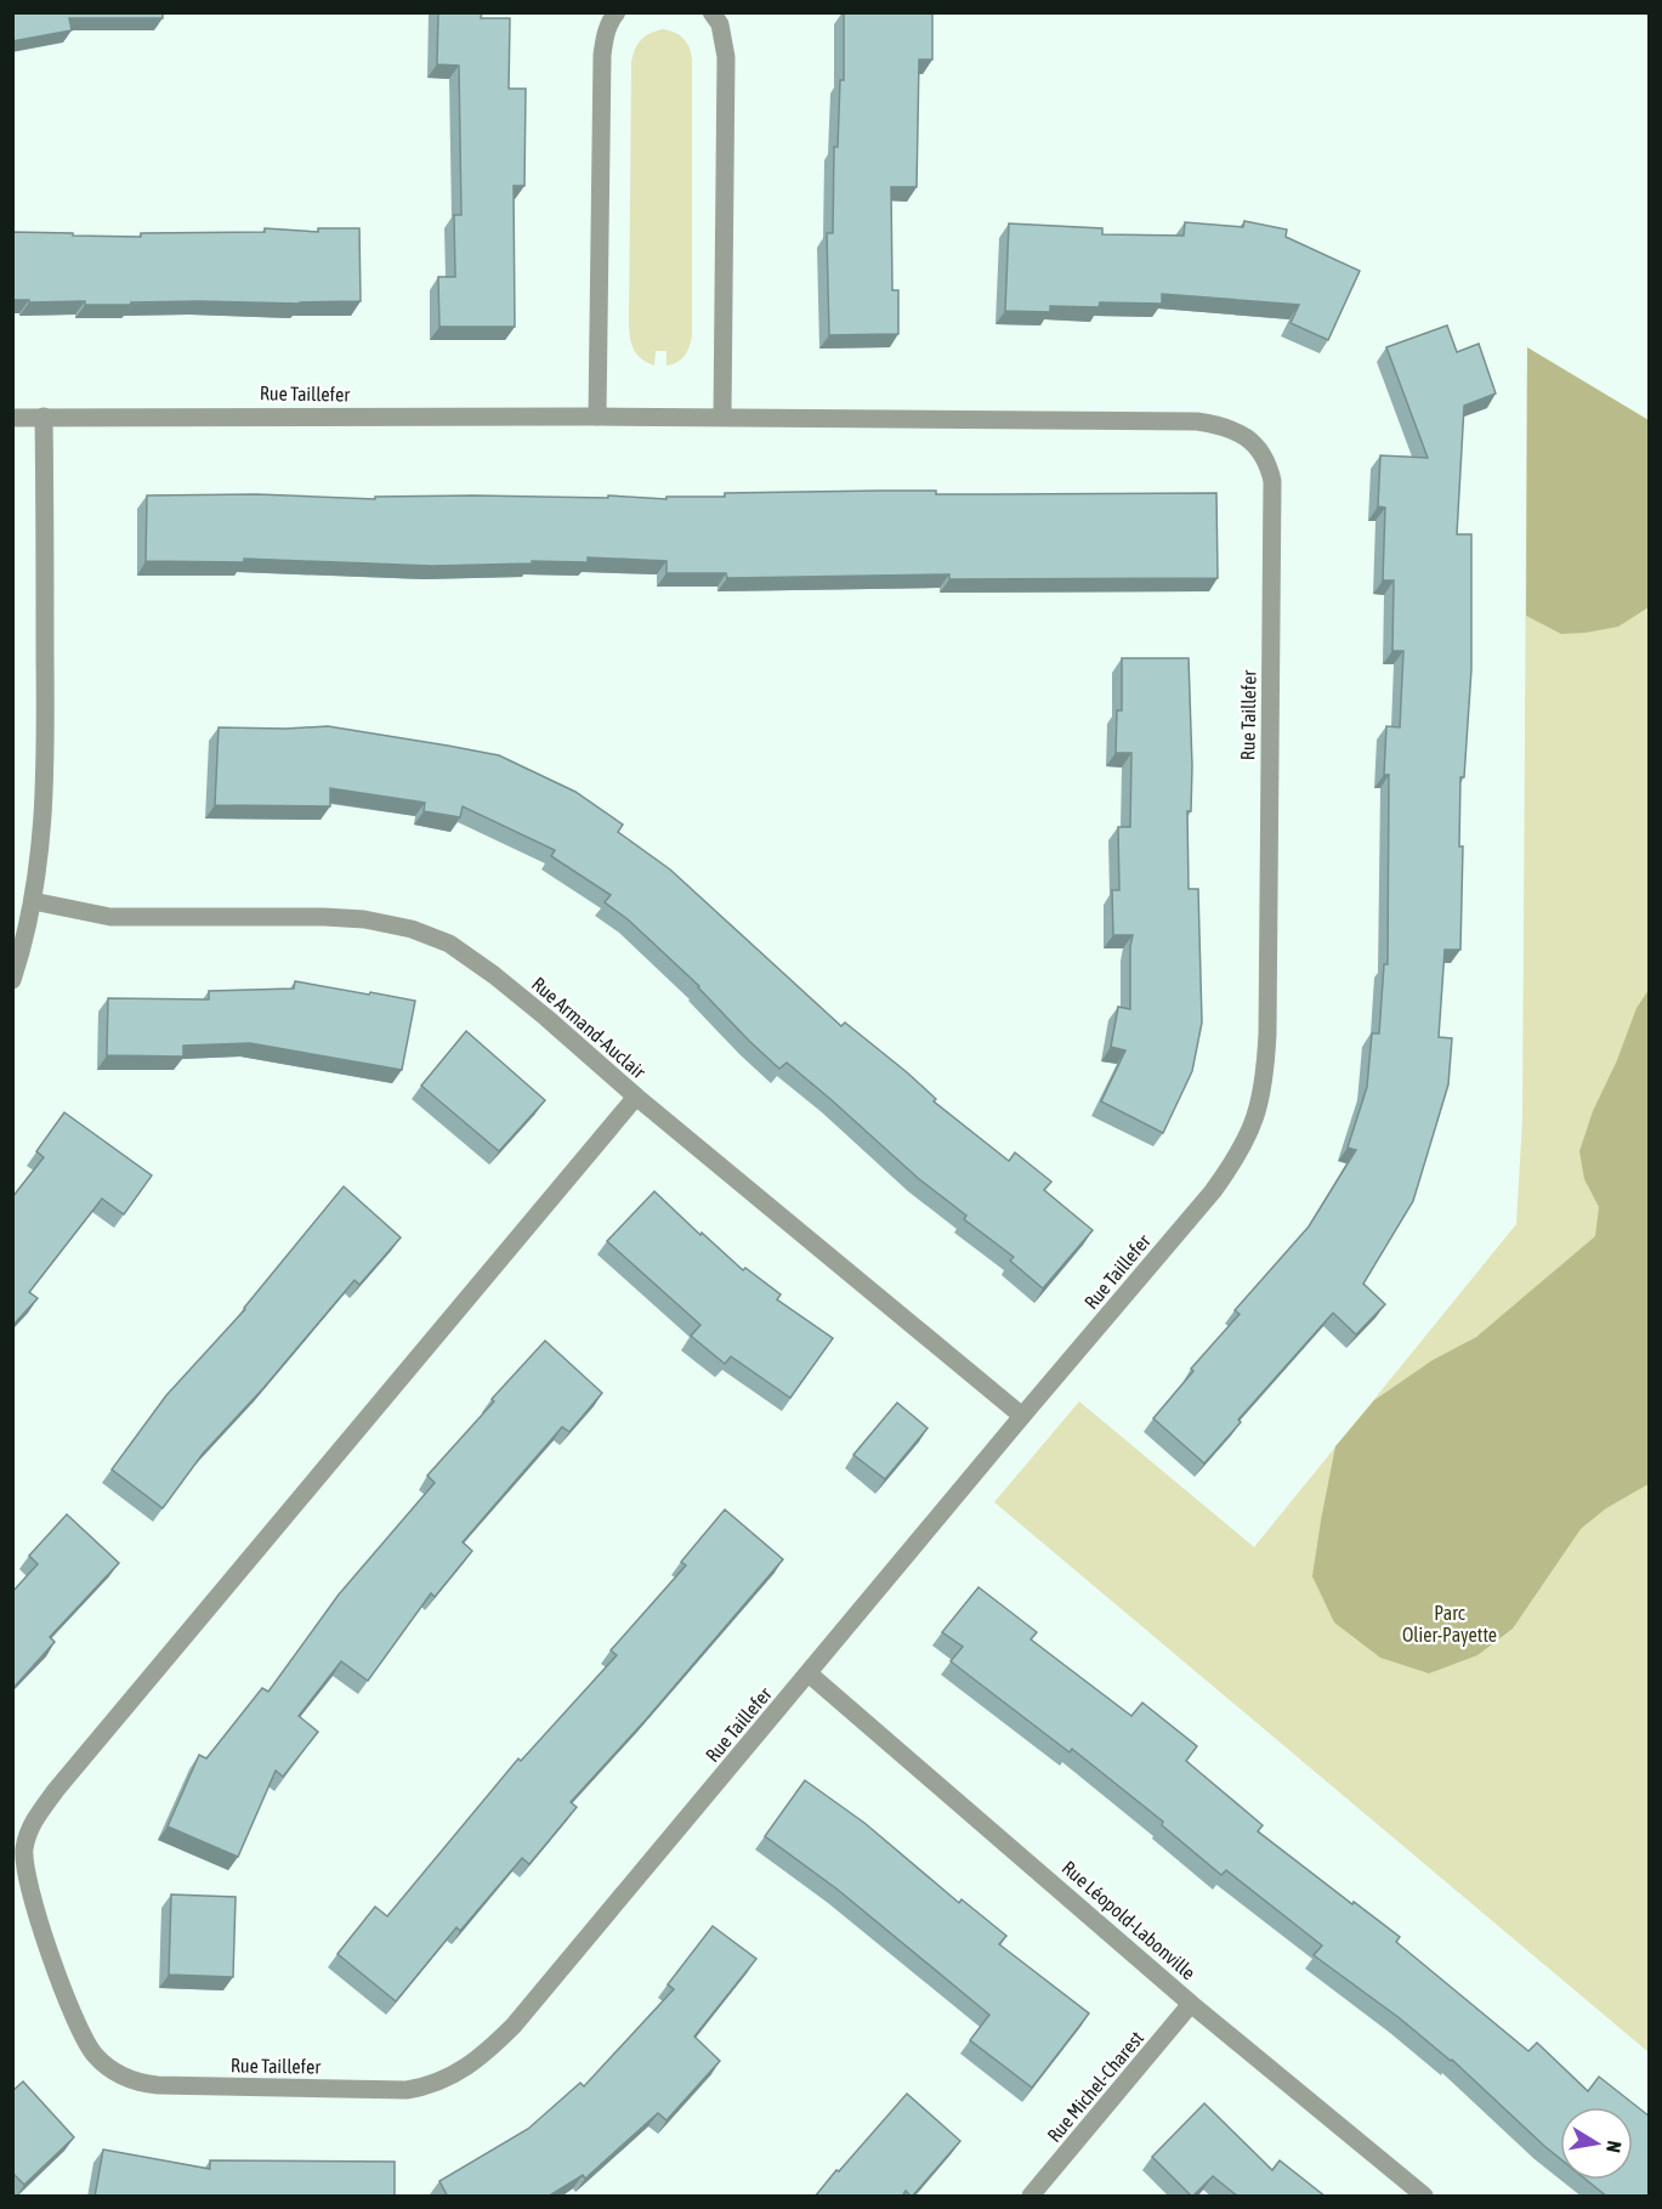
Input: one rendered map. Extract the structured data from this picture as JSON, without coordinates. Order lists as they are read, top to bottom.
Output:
{
  "streets": {
    "street": [
      "Rue Taillefer",
      "Rue Armand-Auclair",
      "Rue Léopold-Labonville",
      "Rue Michel-Charest"
    ]
  },
  "crossings": [
    ["Rue Taillefer", "Rue Armand-Auclair"],
    ["Rue Taillefer", "Rue Léopold-Labonville"],
    ["Rue Léopold-Labonville", "Rue Michel-Charest"]
  ],
  "parks": ["Parc Olier-Payette"],
  "north": "right"
}
